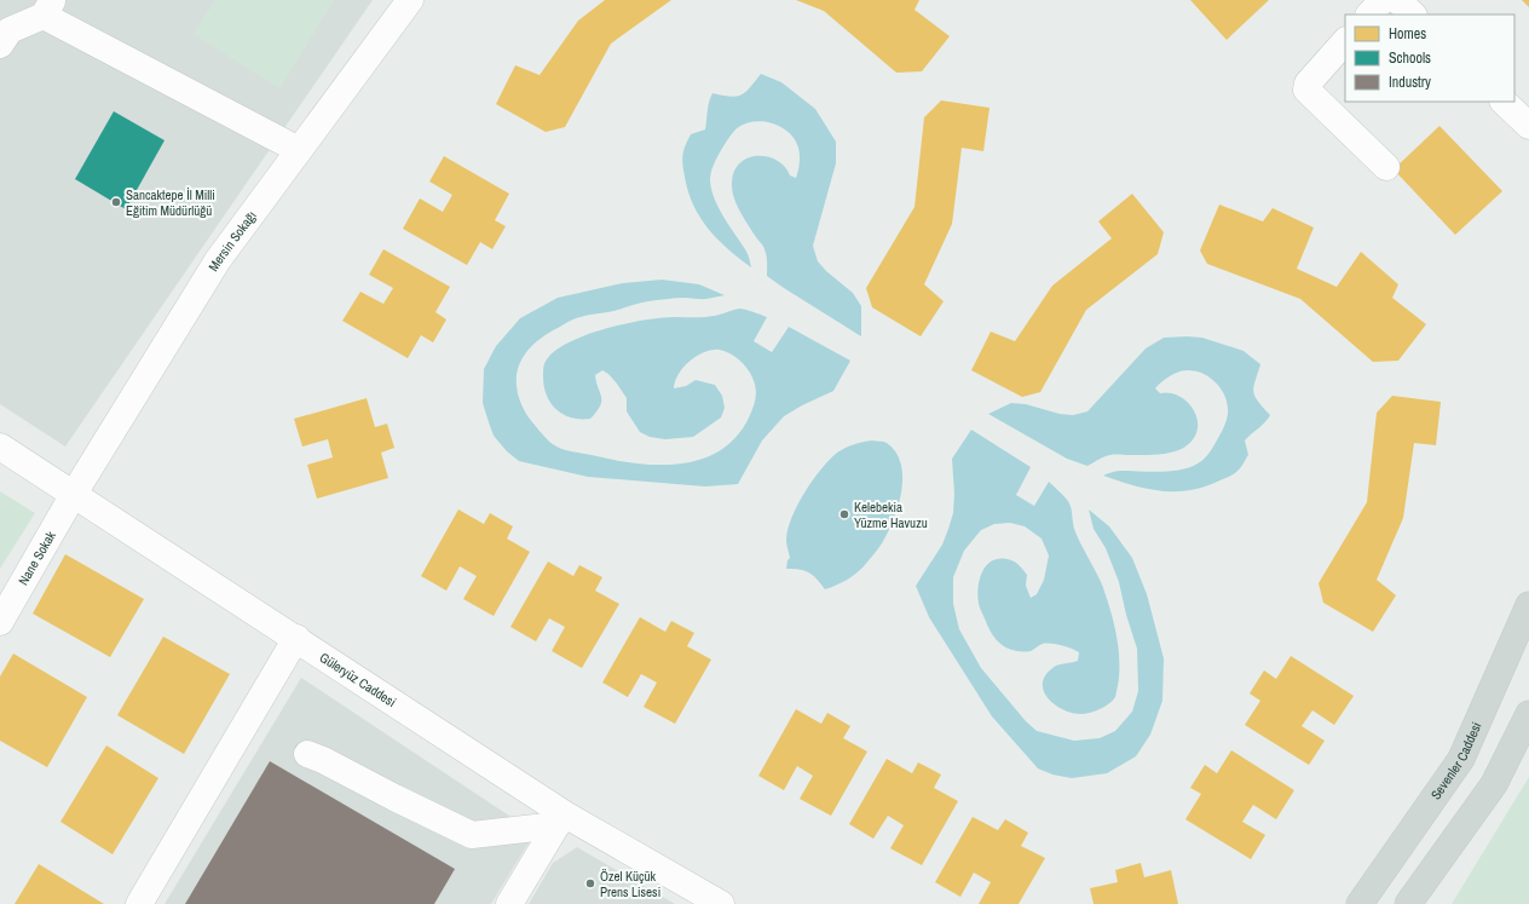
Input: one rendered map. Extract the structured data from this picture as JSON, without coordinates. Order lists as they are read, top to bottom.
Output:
{
  "streets": {
    "main road": ["Sevenler Caddesi"],
    "street": ["Mersin Sokağı", "Nane Sokak", "Güleryüz Caddesi"]
  },
  "crossings": [
    ["Mersin Sokağı", "Nane Sokak"],
    ["Mersin Sokağı", "Güleryüz Caddesi"],
    ["Nane Sokak", "Güleryüz Caddesi"]
  ],
  "places": ["Sancaktepe İl Milli Eğitim Müdürlüğü", "Kelebekia Yüzme Havuzu", "Özel Küçük Prens Lisesi"],
  "legend": ["Homes", "Schools", "Industry"]
}
